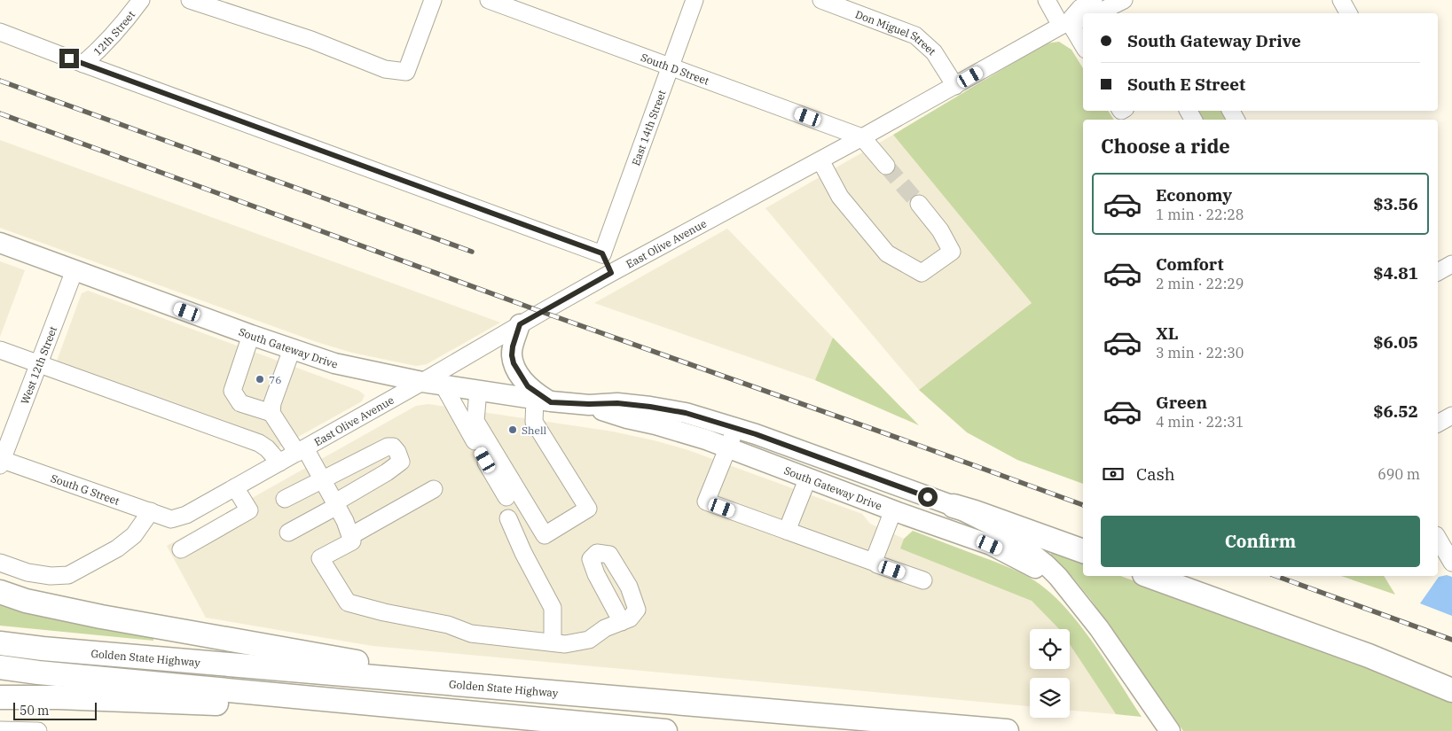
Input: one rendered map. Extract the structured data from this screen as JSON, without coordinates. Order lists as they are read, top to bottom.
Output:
{
  "streets": {
    "highway": ["Golden State Highway"],
    "main road": ["South Gateway Drive"],
    "street": [
      "12th Street",
      "Don Miguel Street",
      "South D Street",
      "East 14th Street",
      "East Olive Avenue",
      "West 12th Street",
      "South G Street"
    ]
  },
  "crossings": [
    ["Don Miguel Street", "East Olive Avenue"],
    ["South D Street", "East 14th Street"],
    ["South D Street", "East Olive Avenue"],
    ["East Olive Avenue", "South Gateway Drive"],
    ["East Olive Avenue", "South G Street"],
    ["South Gateway Drive", "West 12th Street"],
    ["West 12th Street", "South G Street"]
  ],
  "places": ["76", "Shell"],
  "scale_bar": "50 m",
  "page": {
    "banner": ["South Gateway Drive", "South E Street"],
    "heading": "Choose a ride",
    "list": [
      {
        "name": "Economy",
        "note": "1 min · 22:28",
        "value": "$3.56"
      },
      {
        "name": "Comfort",
        "note": "2 min · 22:29",
        "value": "$4.81"
      },
      {
        "name": "XL",
        "note": "3 min · 22:30",
        "value": "$6.05"
      },
      {
        "name": "Green",
        "note": "4 min · 22:31",
        "value": "$6.52"
      }
    ],
    "pay": ["Cash", "690 m"],
    "buttons": "Confirm",
    "scale": "50 m"
  }
}
